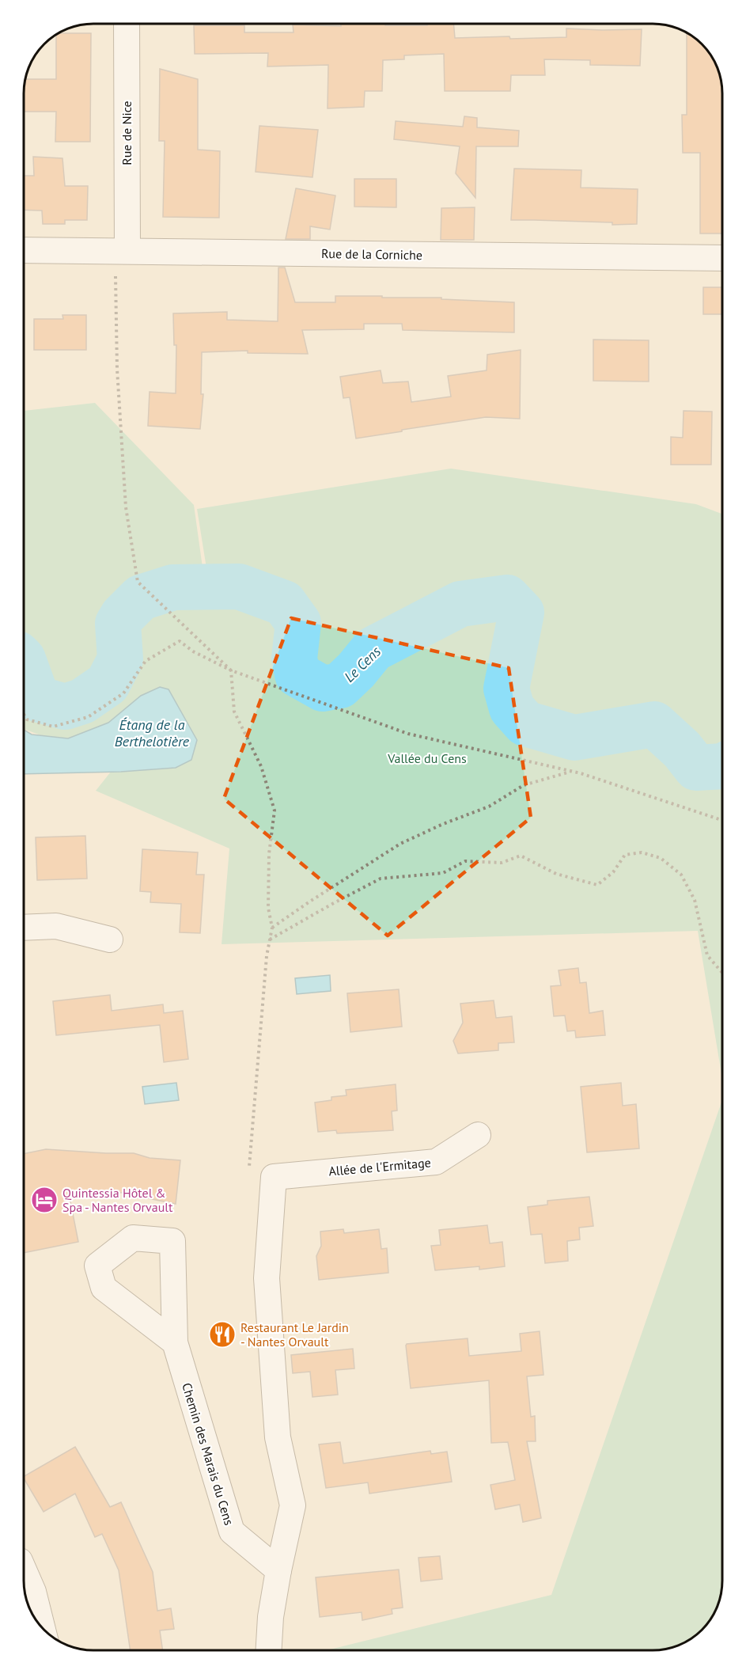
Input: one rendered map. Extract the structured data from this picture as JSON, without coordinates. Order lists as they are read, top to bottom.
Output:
{
  "streets": {
    "street": [
      "Rue de Nice",
      "Rue de la Corniche",
      "Allée de l'Ermitage",
      "Chemin des Marais du Cens"
    ]
  },
  "crossings": [
    ["Rue de Nice", "Rue de la Corniche"],
    ["Allée de l'Ermitage", "Chemin des Marais du Cens"]
  ],
  "water": ["Le Cens", "Étang de la Berthelotière"],
  "parks": ["Vallée du Cens"],
  "places": {
    "hotel": ["Quintessia Hôtel & Spa - Nantes Orvault"],
    "restaurant": ["Restaurant Le Jardin - Nantes Orvault"]
  }
}
